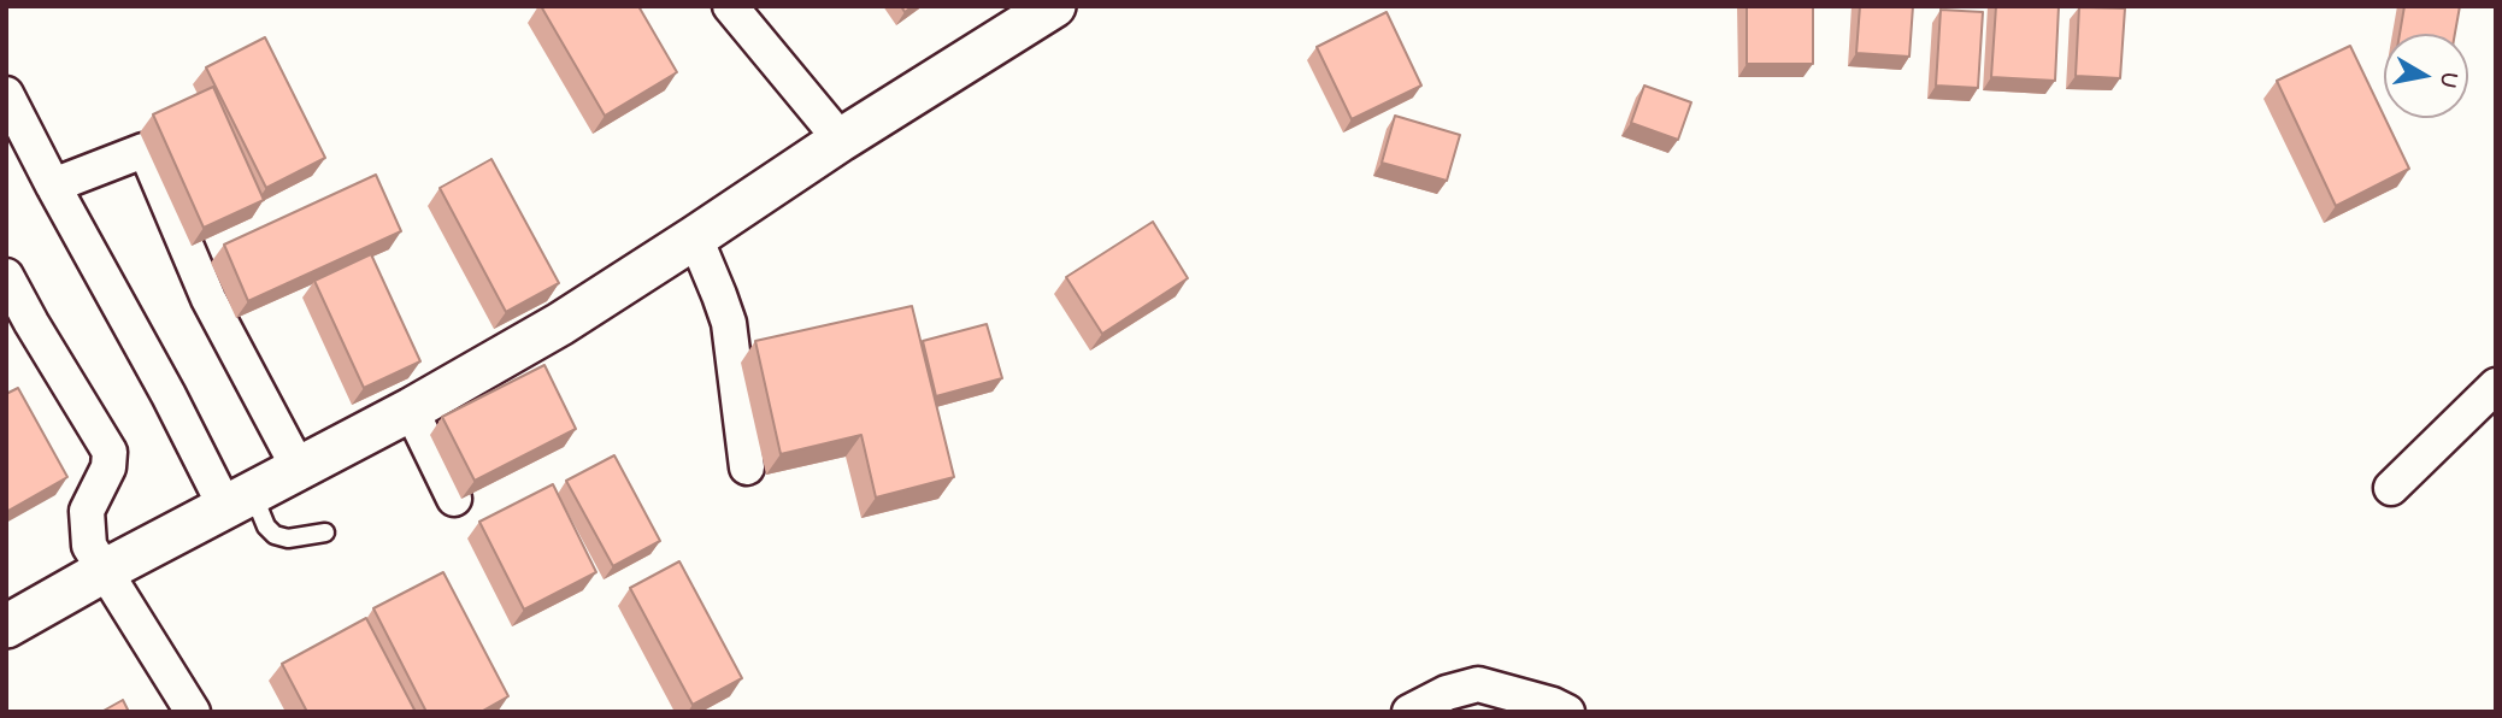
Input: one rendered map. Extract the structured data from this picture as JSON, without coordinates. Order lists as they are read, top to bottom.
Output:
{
  "north": "right"
}
